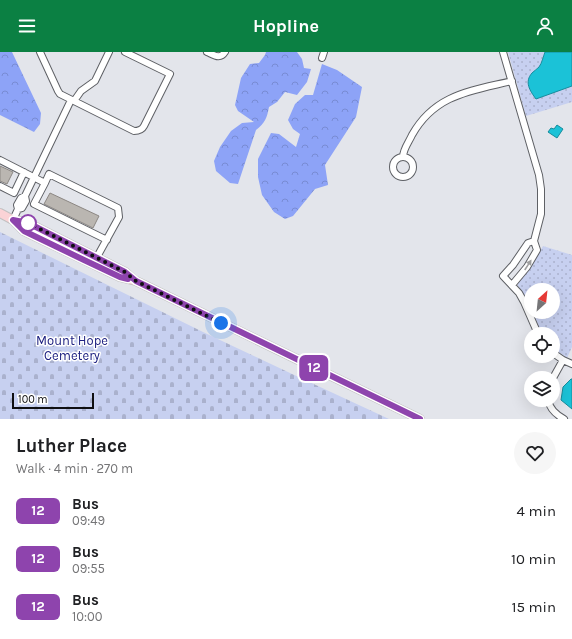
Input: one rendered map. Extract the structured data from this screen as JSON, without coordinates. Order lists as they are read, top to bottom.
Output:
{
  "parks": ["Mount Hope Cemetery"],
  "lines": ["bus line 12"],
  "scale_bar": "100 m",
  "north": "top right",
  "page": {
    "header": "Hopline",
    "on_map": "12",
    "scale": "100 m",
    "heading": ["Luther Place", "Walk · 4 min · 270 m"],
    "list": [
      {
        "mark": "12",
        "name": "Bus",
        "note": "09:49",
        "value": "4 min"
      },
      {
        "mark": "12",
        "name": "Bus",
        "note": "09:55",
        "value": "10 min"
      },
      {
        "mark": "12",
        "name": "Bus",
        "note": "10:00",
        "value": "15 min"
      }
    ]
  }
}
